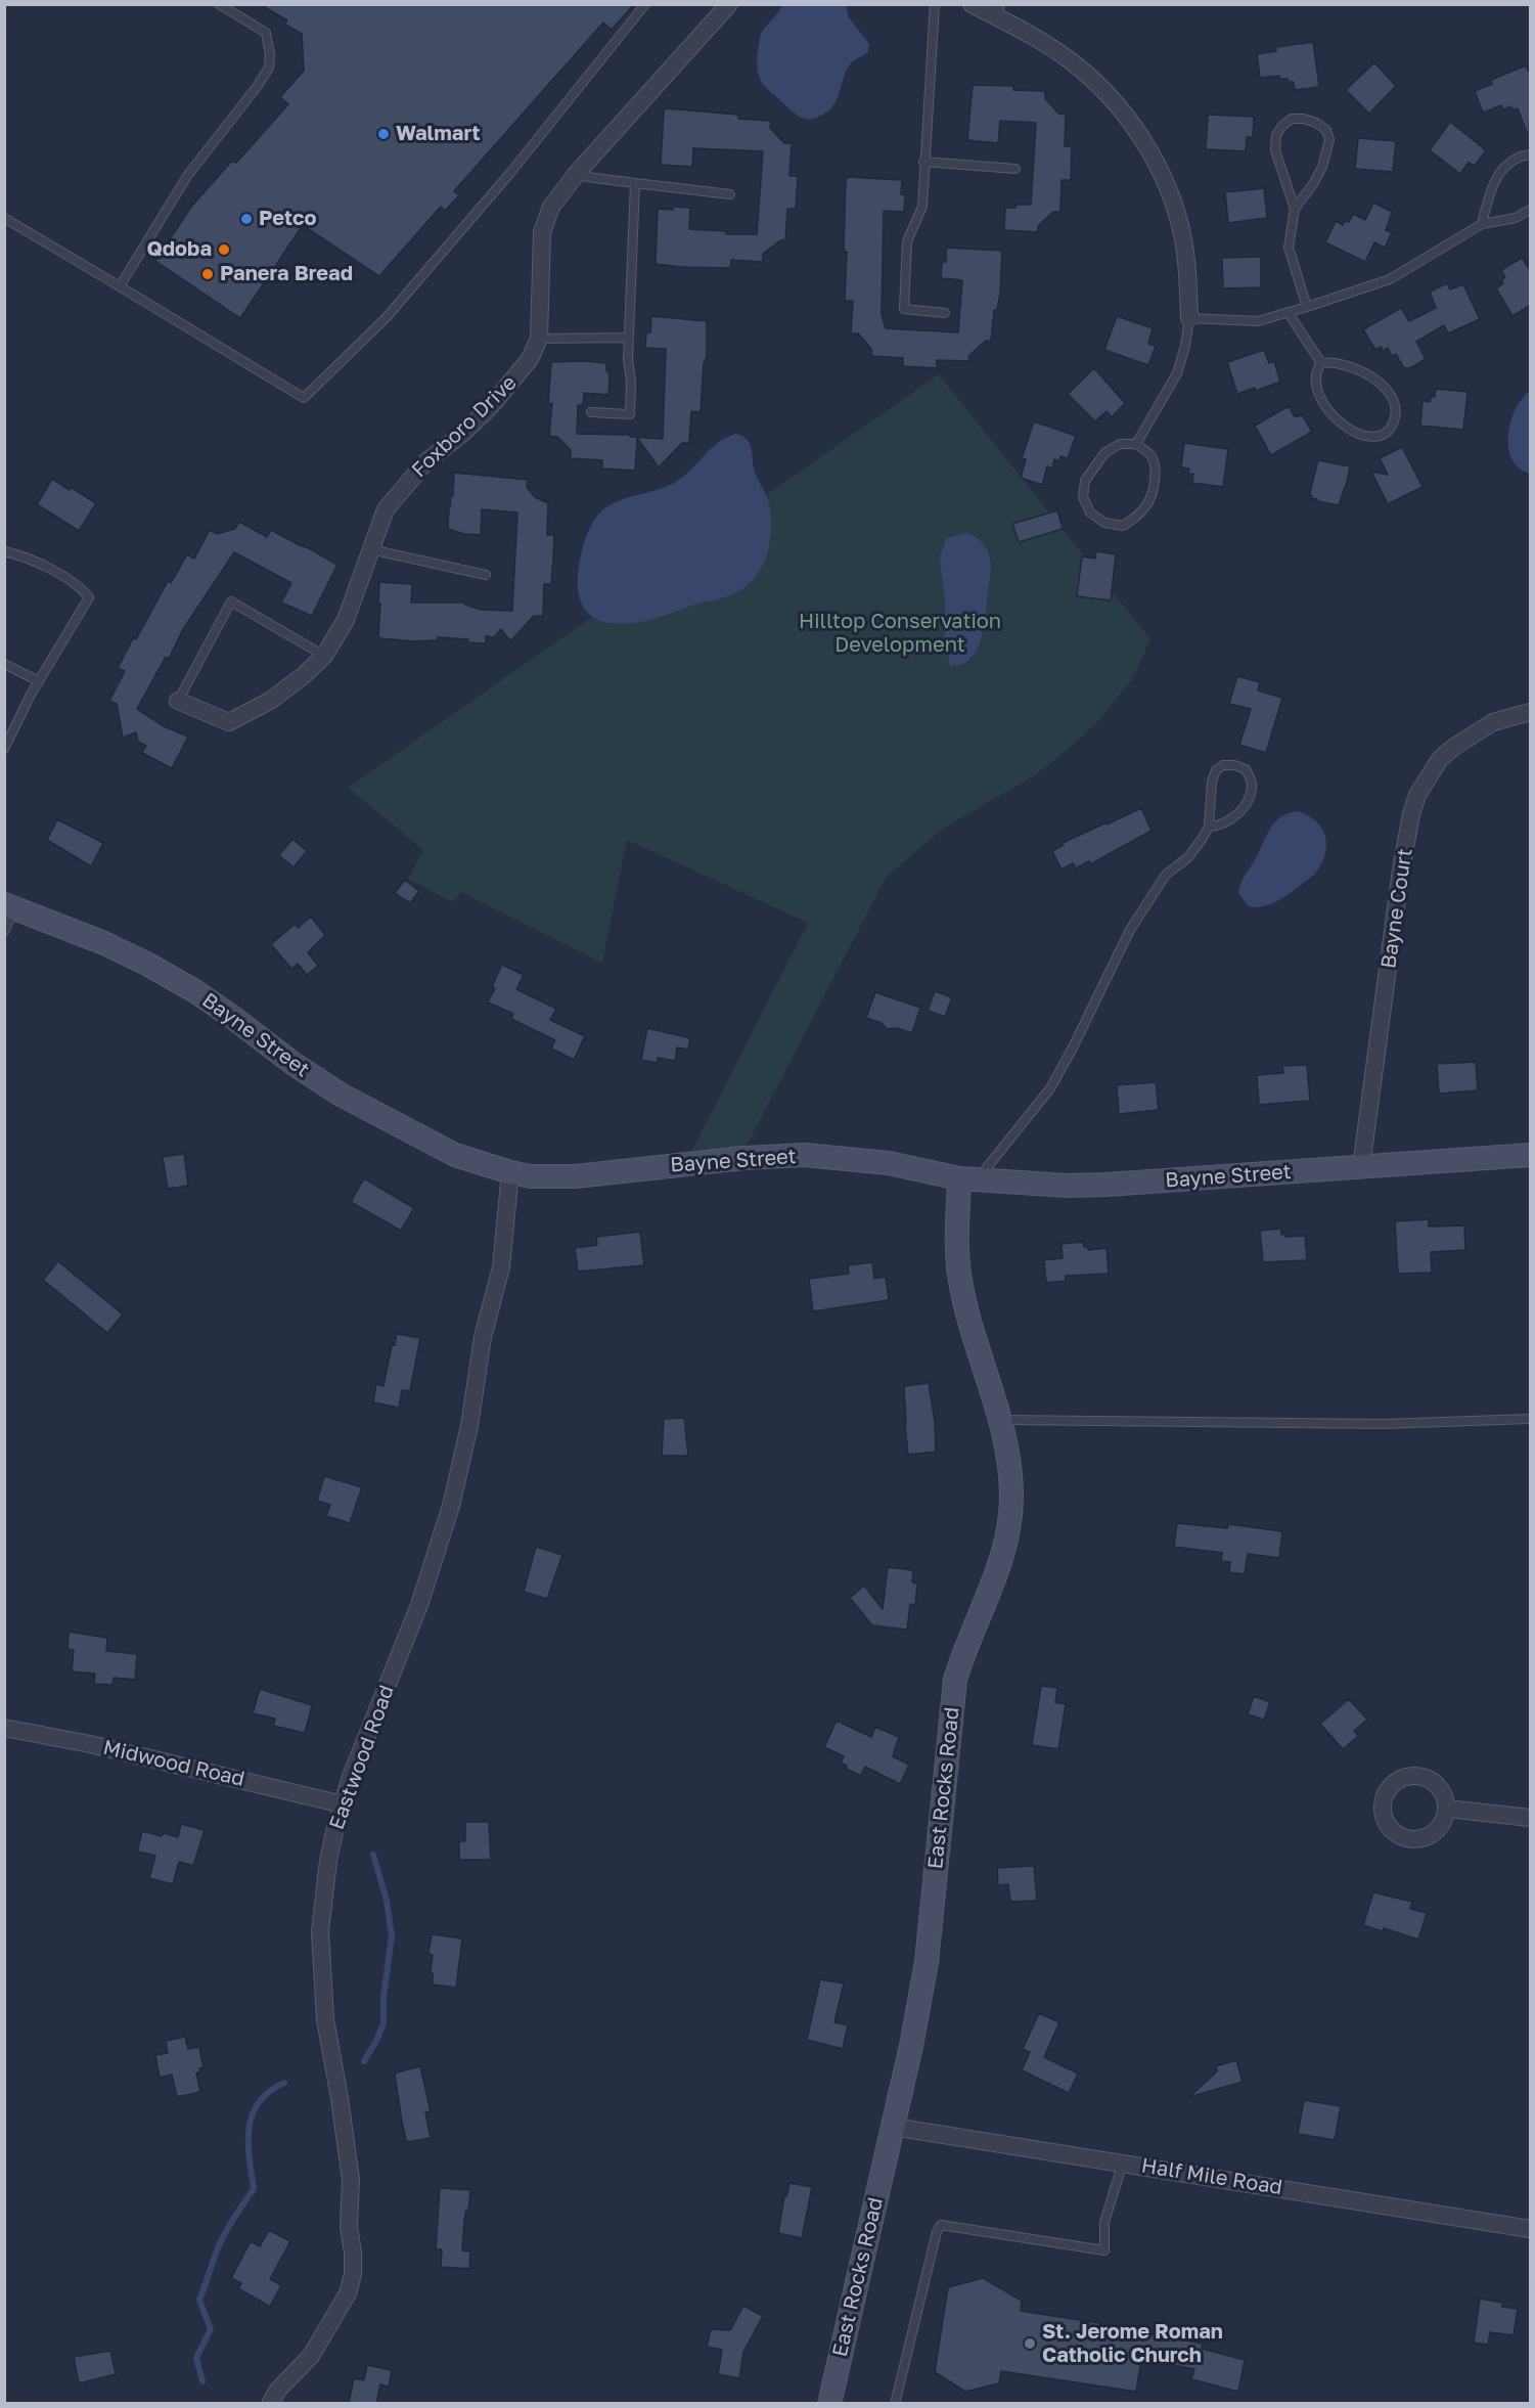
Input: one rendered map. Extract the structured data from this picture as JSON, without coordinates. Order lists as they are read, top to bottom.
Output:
{
  "streets": {
    "street": [
      "Foxboro Drive",
      "Bayne Court",
      "Bayne Street",
      "Eastwood Road",
      "Midwood Road",
      "East Rocks Road",
      "Half Mile Road"
    ]
  },
  "crossings": [
    ["Bayne Court", "Bayne Street"],
    ["Bayne Street", "Eastwood Road"],
    ["Bayne Street", "East Rocks Road"],
    ["Eastwood Road", "Midwood Road"],
    ["East Rocks Road", "Half Mile Road"]
  ],
  "parks": ["Hilltop Conservation Development"],
  "places": [
    "Walmart",
    "Petco",
    "Qdoba",
    "Panera Bread",
    "St. Jerome Roman Catholic Church"
  ]
}
